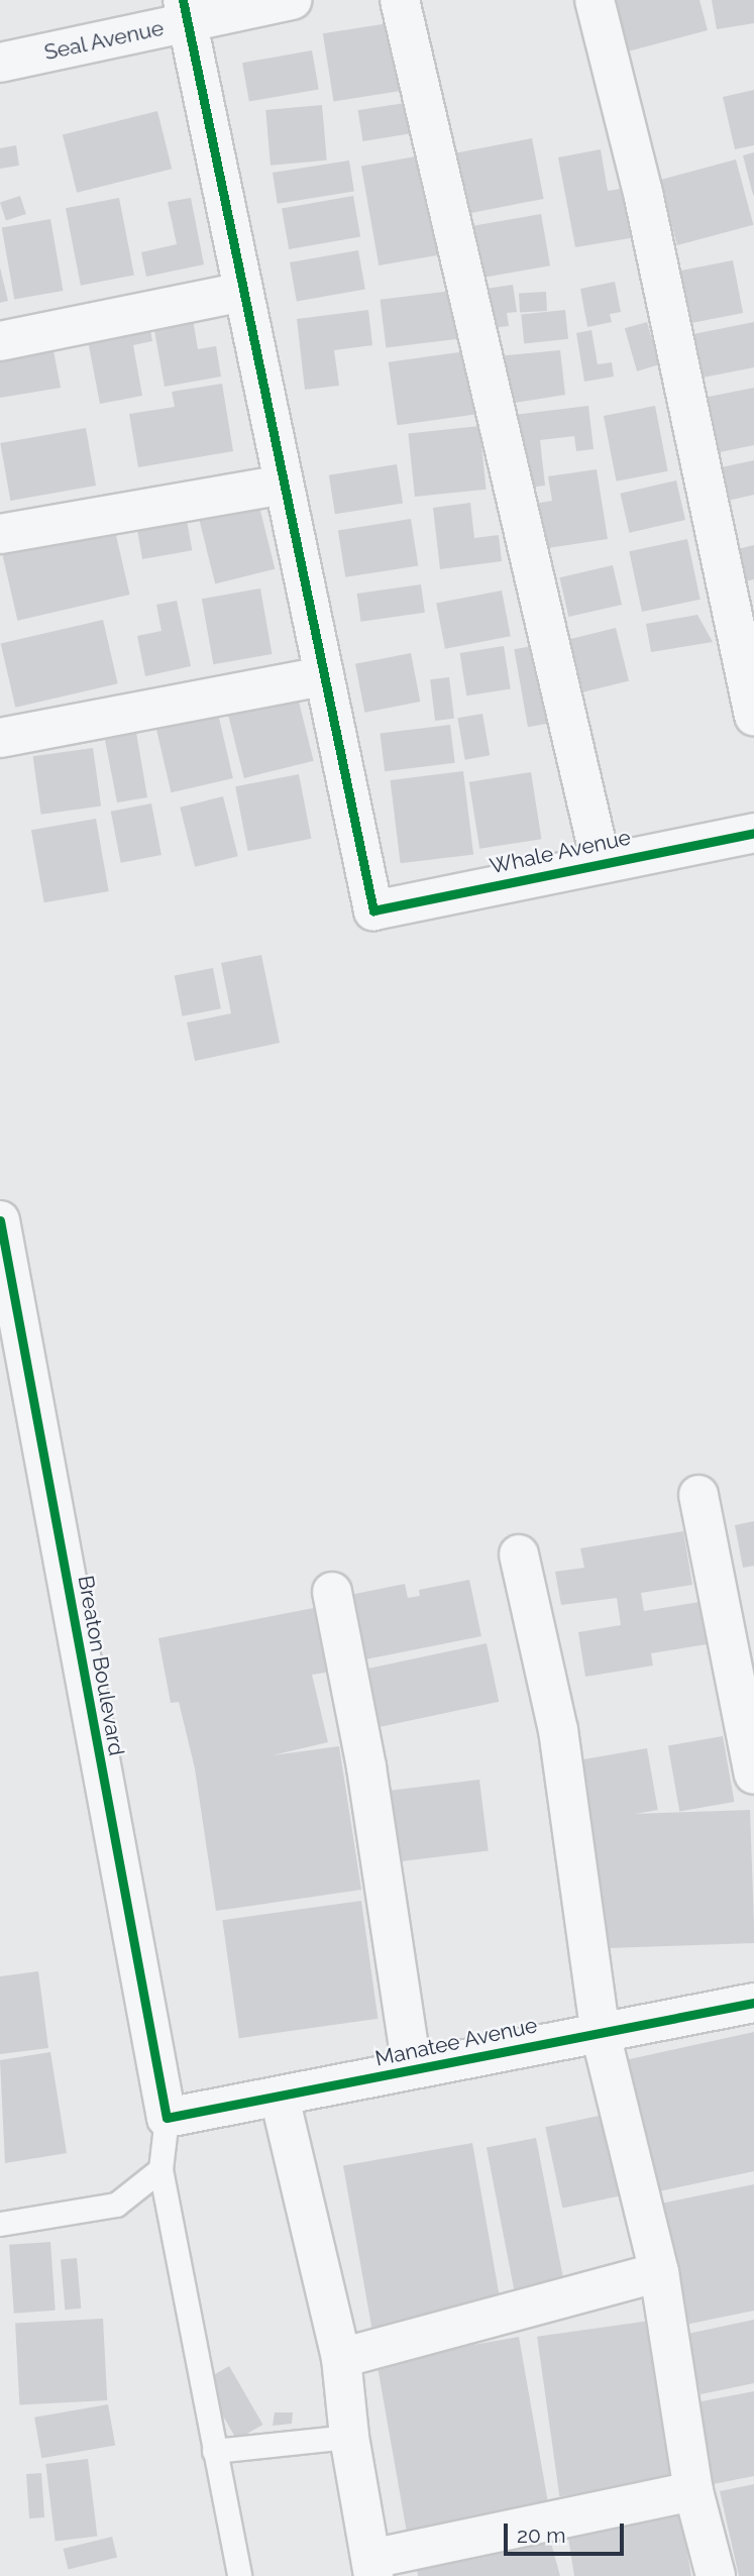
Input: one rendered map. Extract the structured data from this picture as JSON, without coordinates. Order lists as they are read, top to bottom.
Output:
{
  "streets": {
    "street": [
      "Seal Avenue",
      "Whale Avenue",
      "Breaton Boulevard",
      "Manatee Avenue"
    ]
  },
  "crossings": [
    ["Breaton Boulevard", "Manatee Avenue"]
  ],
  "scale_bar": "20 m"
}
